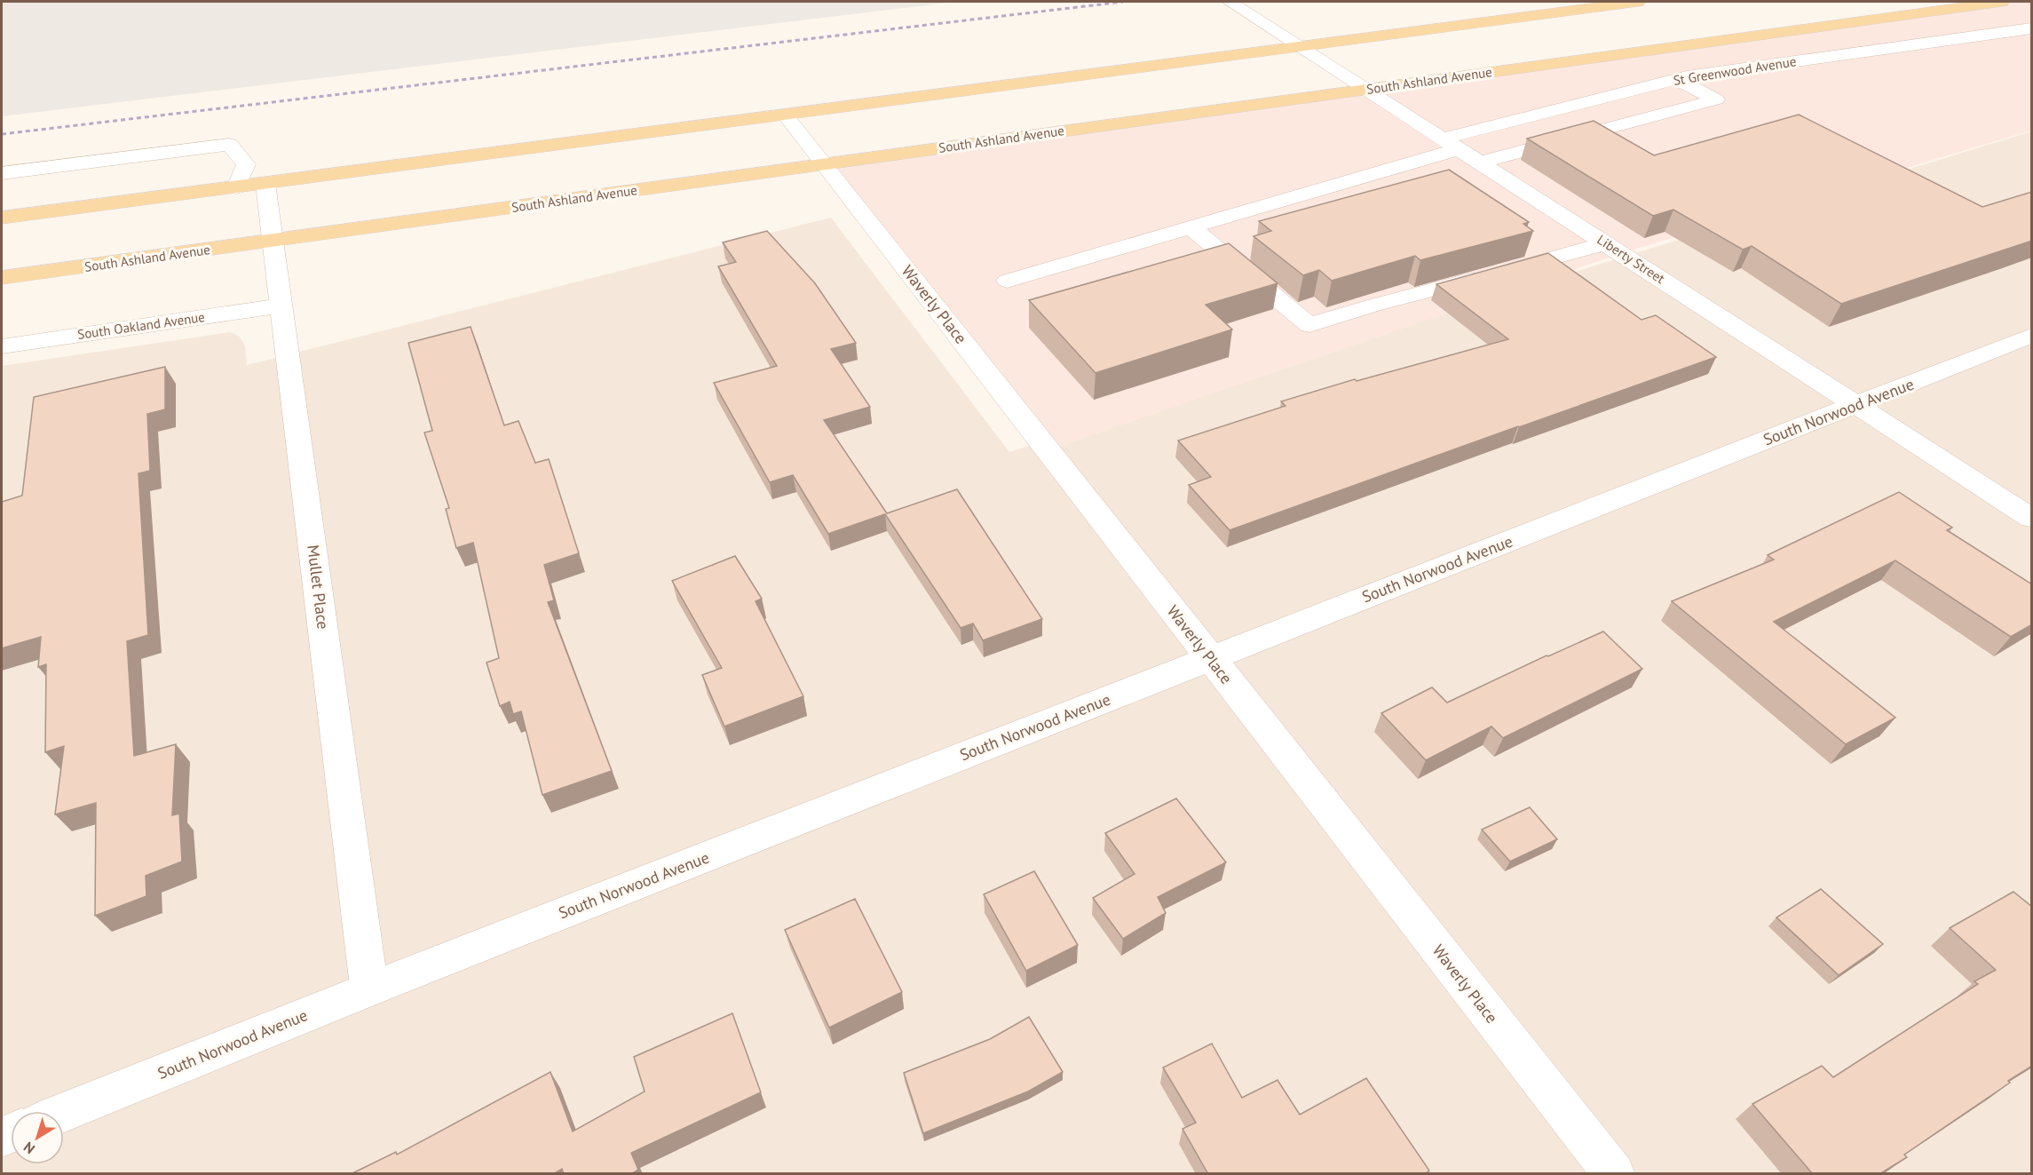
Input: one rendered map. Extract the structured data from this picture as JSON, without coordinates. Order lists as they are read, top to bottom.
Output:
{
  "streets": {
    "main road": ["South Ashland Avenue"],
    "street": [
      "St Greenwood Avenue",
      "Liberty Street",
      "Waverly Place",
      "South Oakland Avenue",
      "South Norwood Avenue",
      "Mullet Place"
    ]
  },
  "crossings": [
    ["St Greenwood Avenue", "Liberty Street"],
    ["South Ashland Avenue", "Liberty Street"],
    ["South Ashland Avenue", "Waverly Place"],
    ["South Ashland Avenue", "Mullet Place"],
    ["Liberty Street", "South Norwood Avenue"],
    ["Waverly Place", "South Norwood Avenue"],
    ["South Oakland Avenue", "Mullet Place"],
    ["South Norwood Avenue", "Mullet Place"]
  ],
  "north": "bottom left"
}
